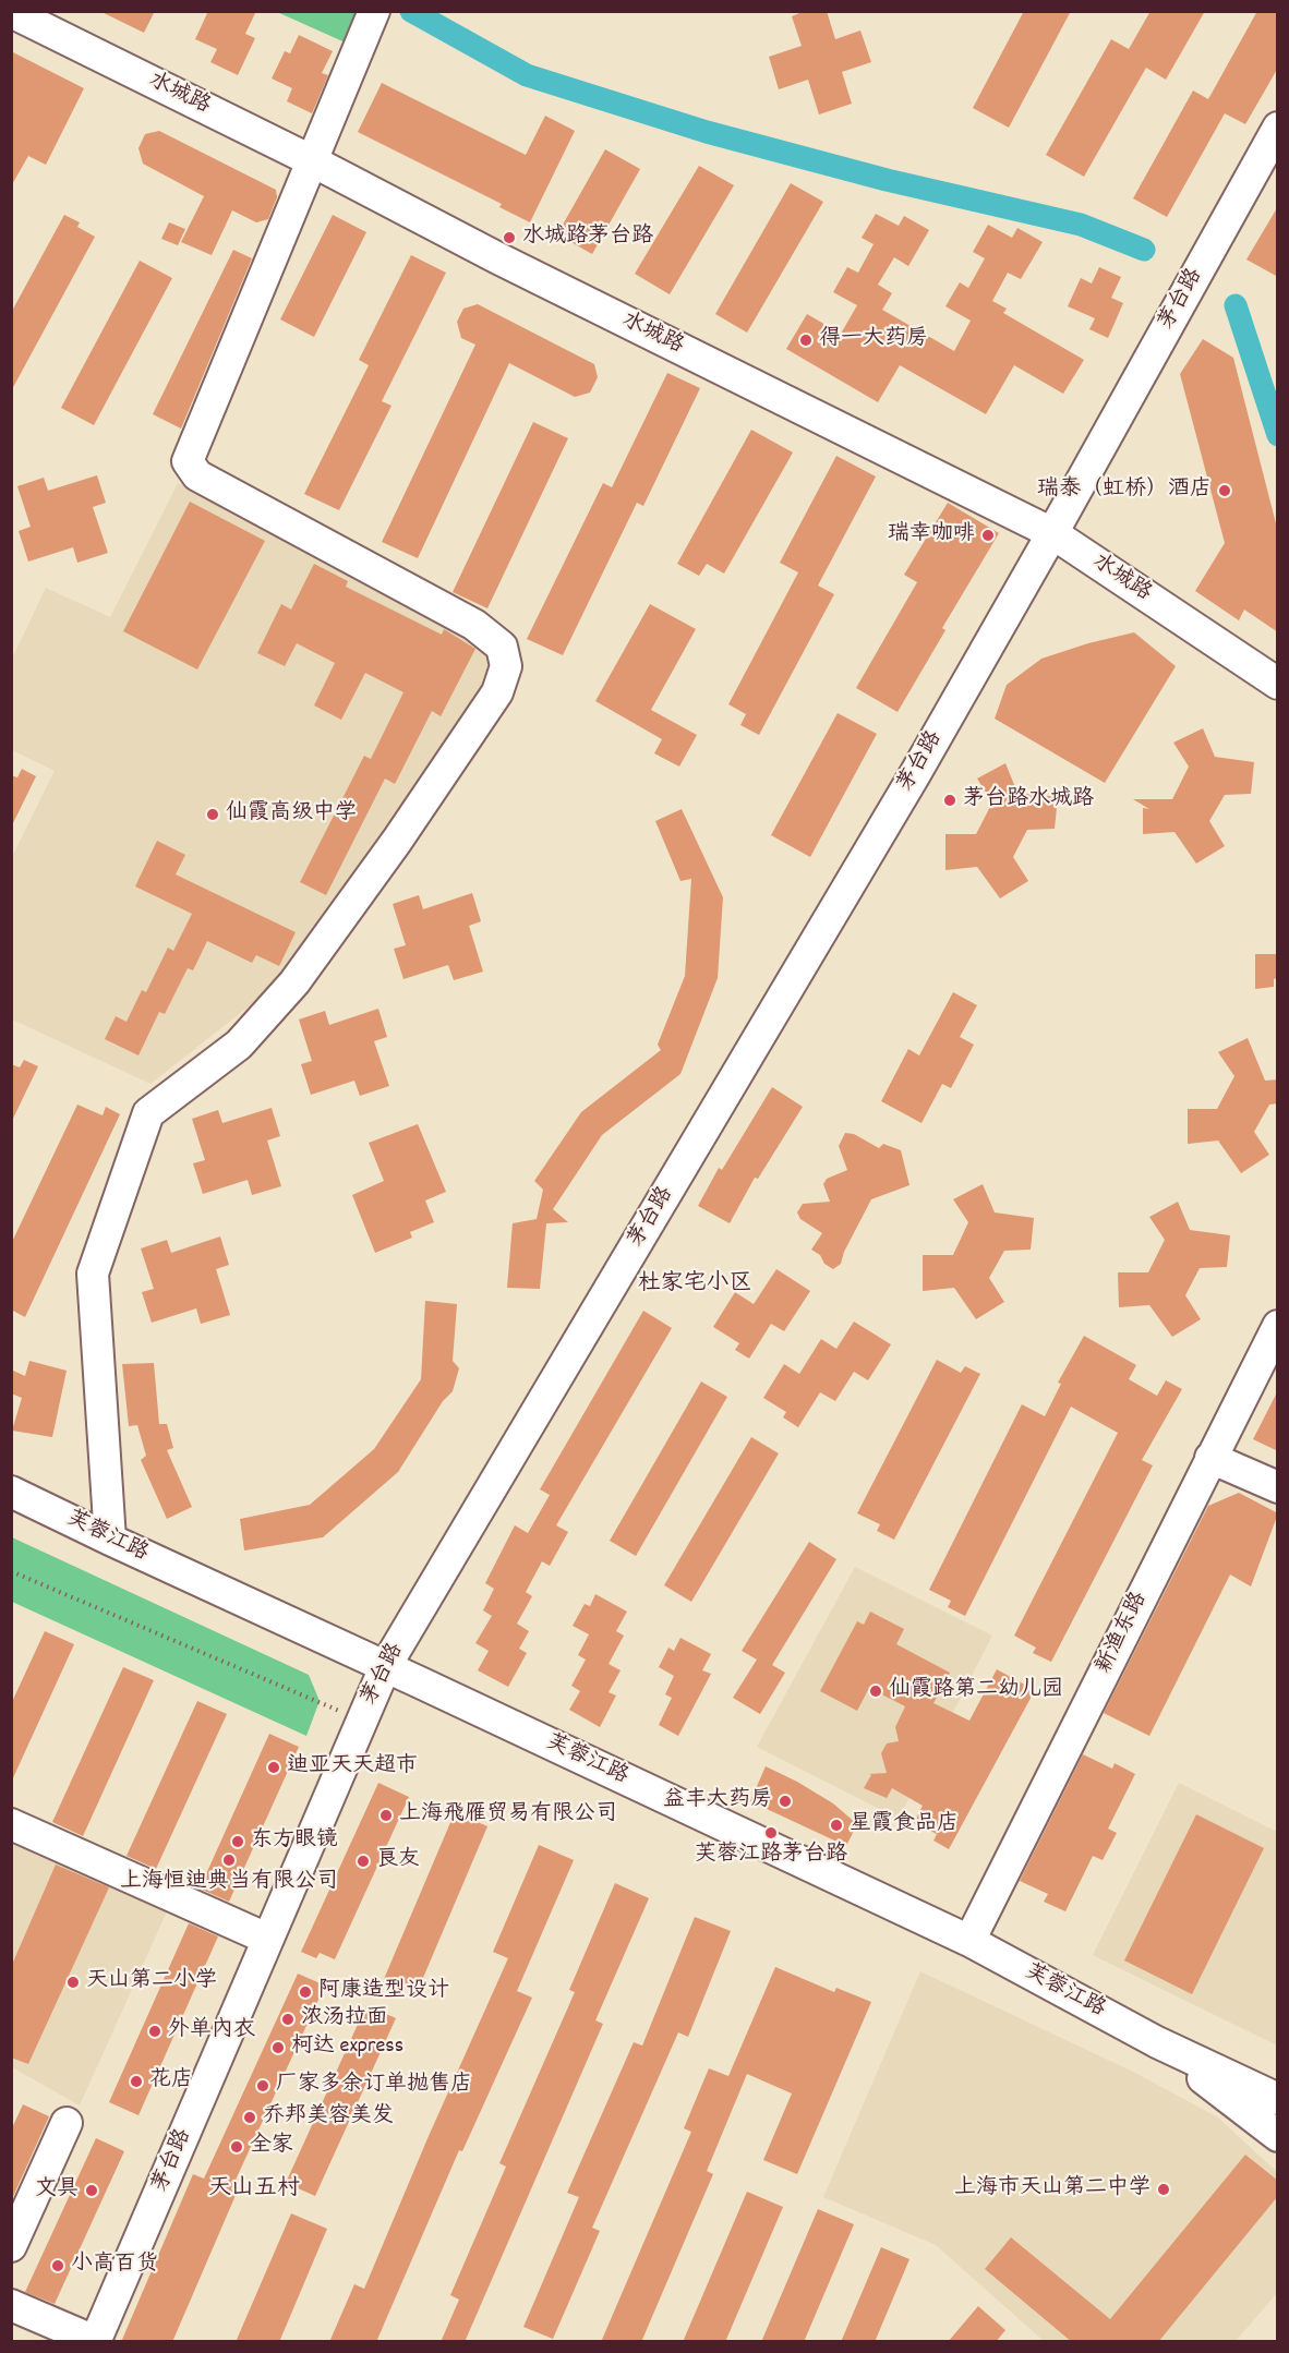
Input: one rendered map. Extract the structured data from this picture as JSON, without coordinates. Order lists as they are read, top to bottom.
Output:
{
  "streets": {
    "street": [
      "水城路",
      "茅台路",
      "芙蓉江路",
      "新渔东路"
    ]
  },
  "crossings": [
    ["水城路", "茅台路"],
    ["茅台路", "芙蓉江路"],
    ["芙蓉江路", "新渔东路"]
  ],
  "districts": ["杜家宅小区", "天山五村"],
  "places": [
    "水城路茅台路",
    "得一大药房",
    "瑞泰（虹桥）酒店",
    "瑞幸咖啡",
    "茅台路水城路",
    "仙霞高级中学",
    "仙霞路第二幼儿园",
    "迪亚天天超市",
    "益丰大药房",
    "上海飛雁贸易有限公司",
    "星霞食品店",
    "芙蓉江路茅台路",
    "东方眼镜",
    "上海恒迪典当有限公司",
    "良友",
    "天山第二小学",
    "阿康造型设计",
    "浓汤拉面",
    "外单内衣",
    "柯达 express",
    "花店",
    "厂家多余订单抛售店",
    "乔邦美容美发",
    "全家",
    "上海市天山第二中学",
    "文具",
    "小高百货"
  ]
}
